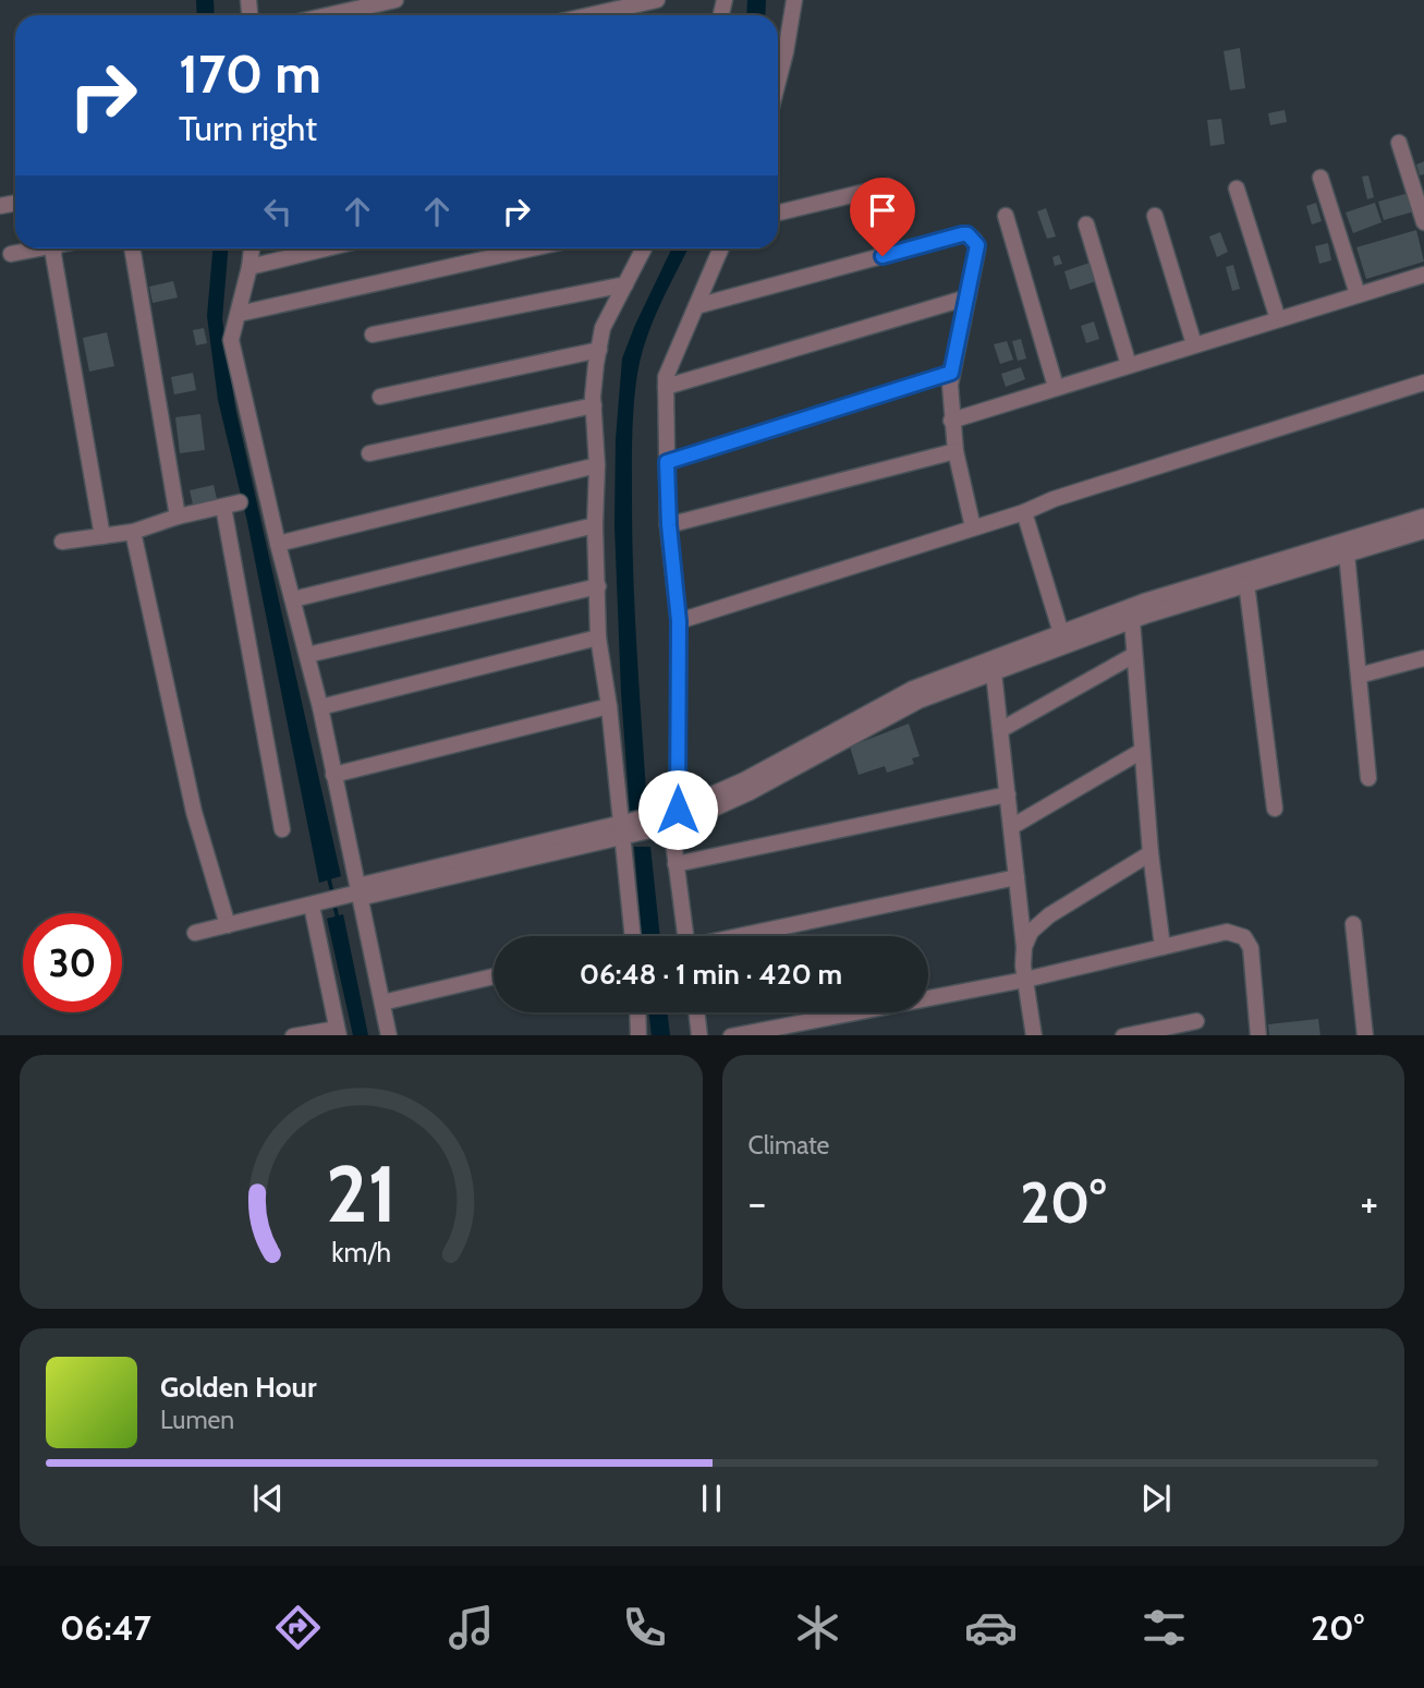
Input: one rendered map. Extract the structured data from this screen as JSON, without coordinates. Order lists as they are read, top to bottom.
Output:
{
  "page": {
    "turn": ["170 m", "Turn right"],
    "limit": "30",
    "trip": "06:48 · 1 min · 420 m",
    "tile": "Climate",
    "heat": ["−", "20°", "+"],
    "song": ["Golden Hour", "Lumen"],
    "tabs": ["06:47", "20°"],
    "gauge": ["21", "km/h"]
  }
}
